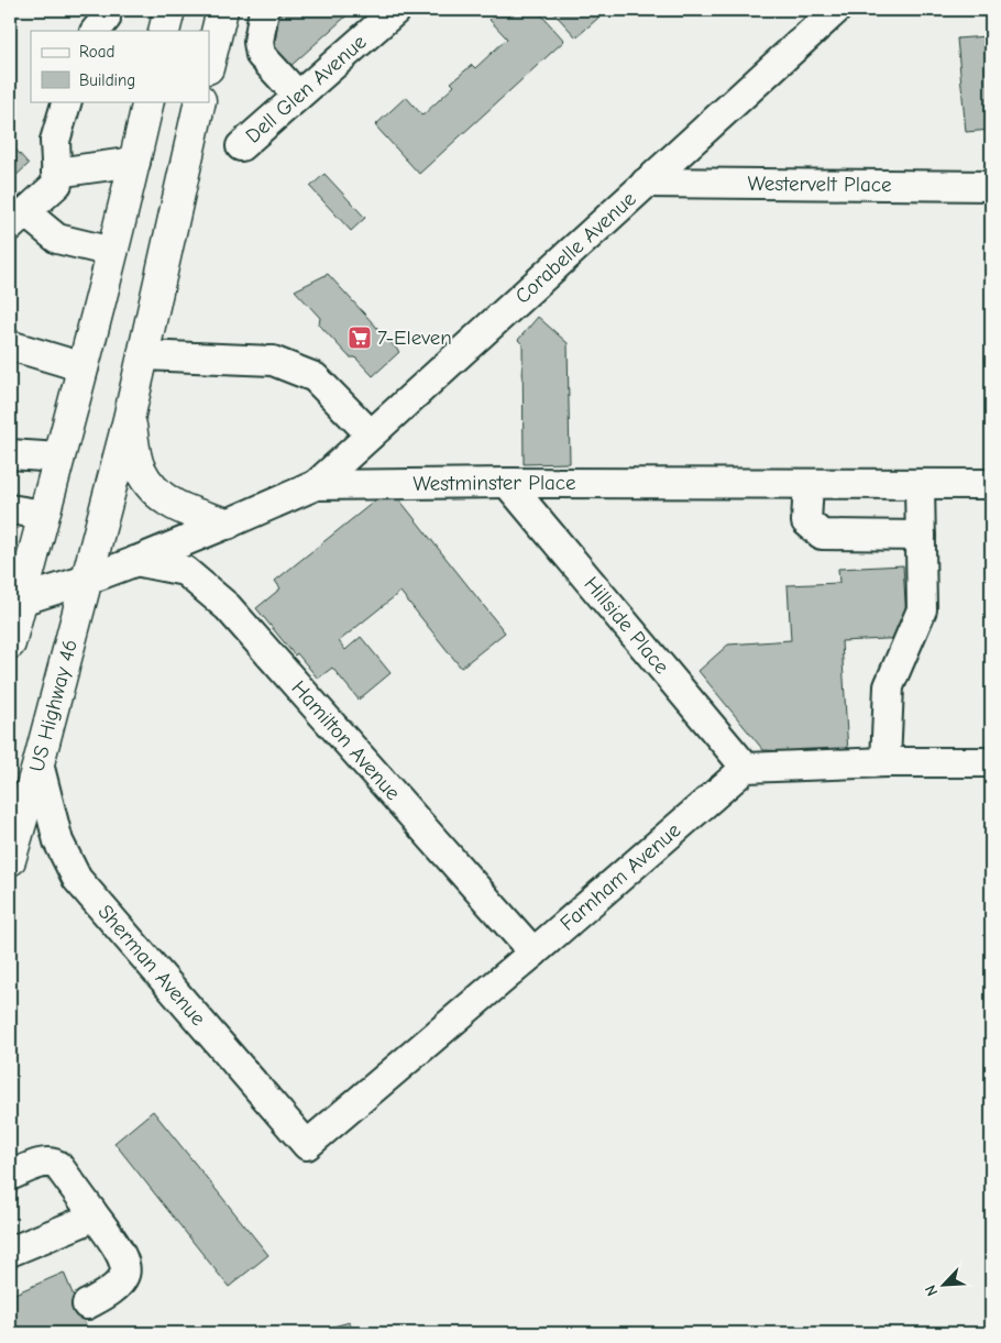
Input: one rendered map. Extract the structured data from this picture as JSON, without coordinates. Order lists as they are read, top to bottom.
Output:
{
  "streets": {
    "highway": ["US Highway 46"],
    "street": [
      "Dell Glen Avenue",
      "Westervelt Place",
      "Corabelle Avenue",
      "Westminster Place",
      "Hillside Place",
      "Hamilton Avenue",
      "Farnham Avenue",
      "Sherman Avenue"
    ]
  },
  "crossings": [
    ["Westervelt Place", "Corabelle Avenue"],
    ["Corabelle Avenue", "Westminster Place"],
    ["Westminster Place", "Hillside Place"],
    ["Westminster Place", "US Highway 46"],
    ["Westminster Place", "Hamilton Avenue"],
    ["Hillside Place", "Farnham Avenue"],
    ["US Highway 46", "Sherman Avenue"],
    ["Hamilton Avenue", "Farnham Avenue"],
    ["Farnham Avenue", "Sherman Avenue"]
  ],
  "places": {
    "supermarket": ["7-Eleven"]
  },
  "legend": ["Road", "Building"],
  "north": "bottom left"
}
